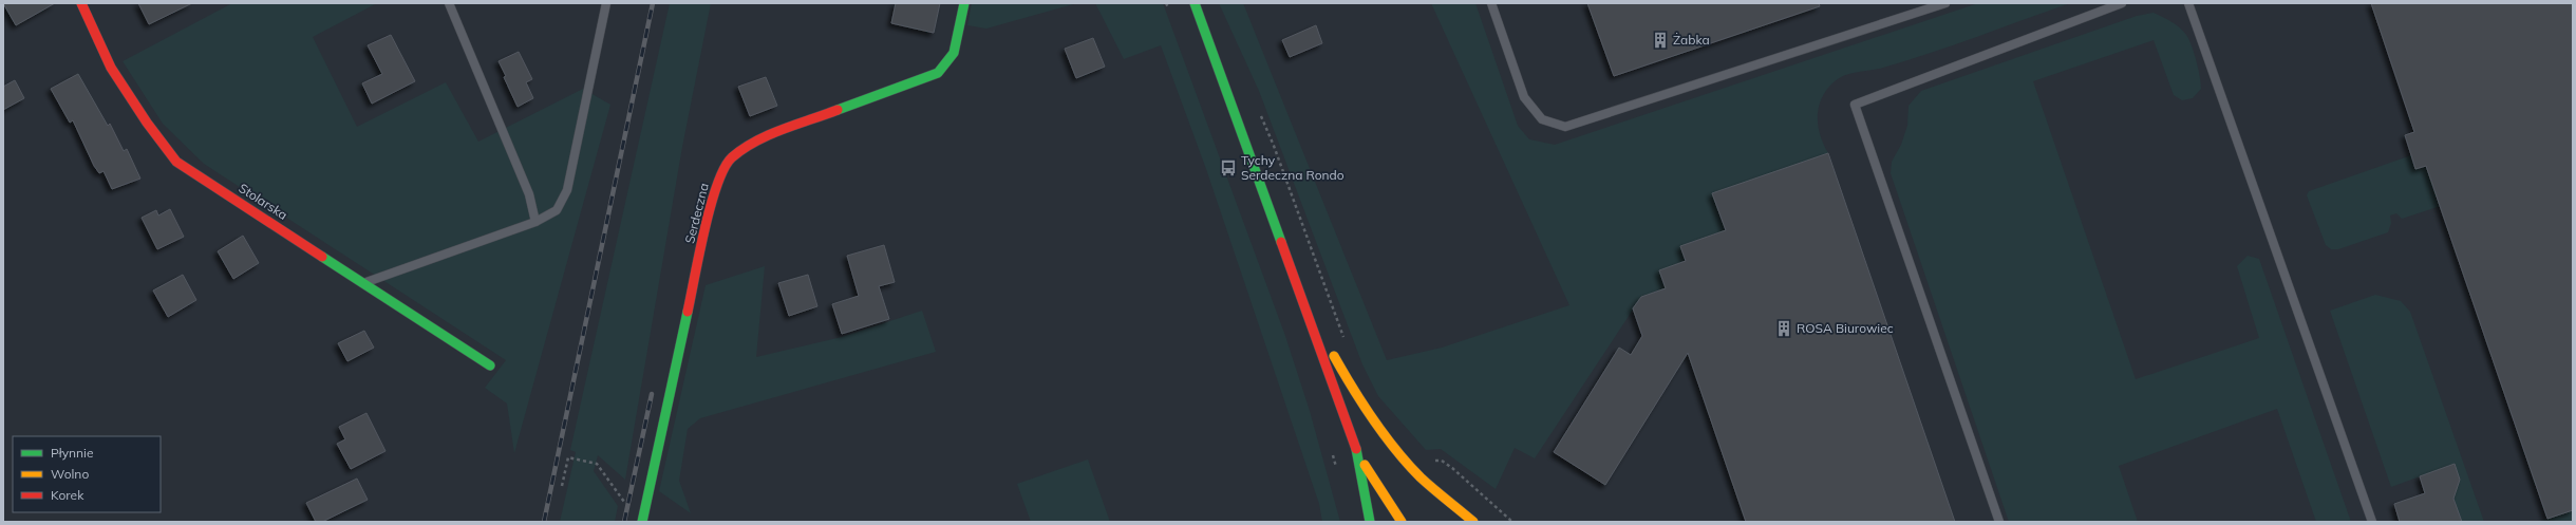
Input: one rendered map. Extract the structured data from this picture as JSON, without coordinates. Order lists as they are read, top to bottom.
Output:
{
  "streets": {
    "street": ["Stolarska", "Serdeczna"]
  },
  "places": {
    "building": ["Żabka", "ROSA Biurowiec"],
    "bus stop": ["Tychy Serdeczna Rondo"]
  },
  "legend": ["Płynnie", "Wolno", "Korek"]
}
